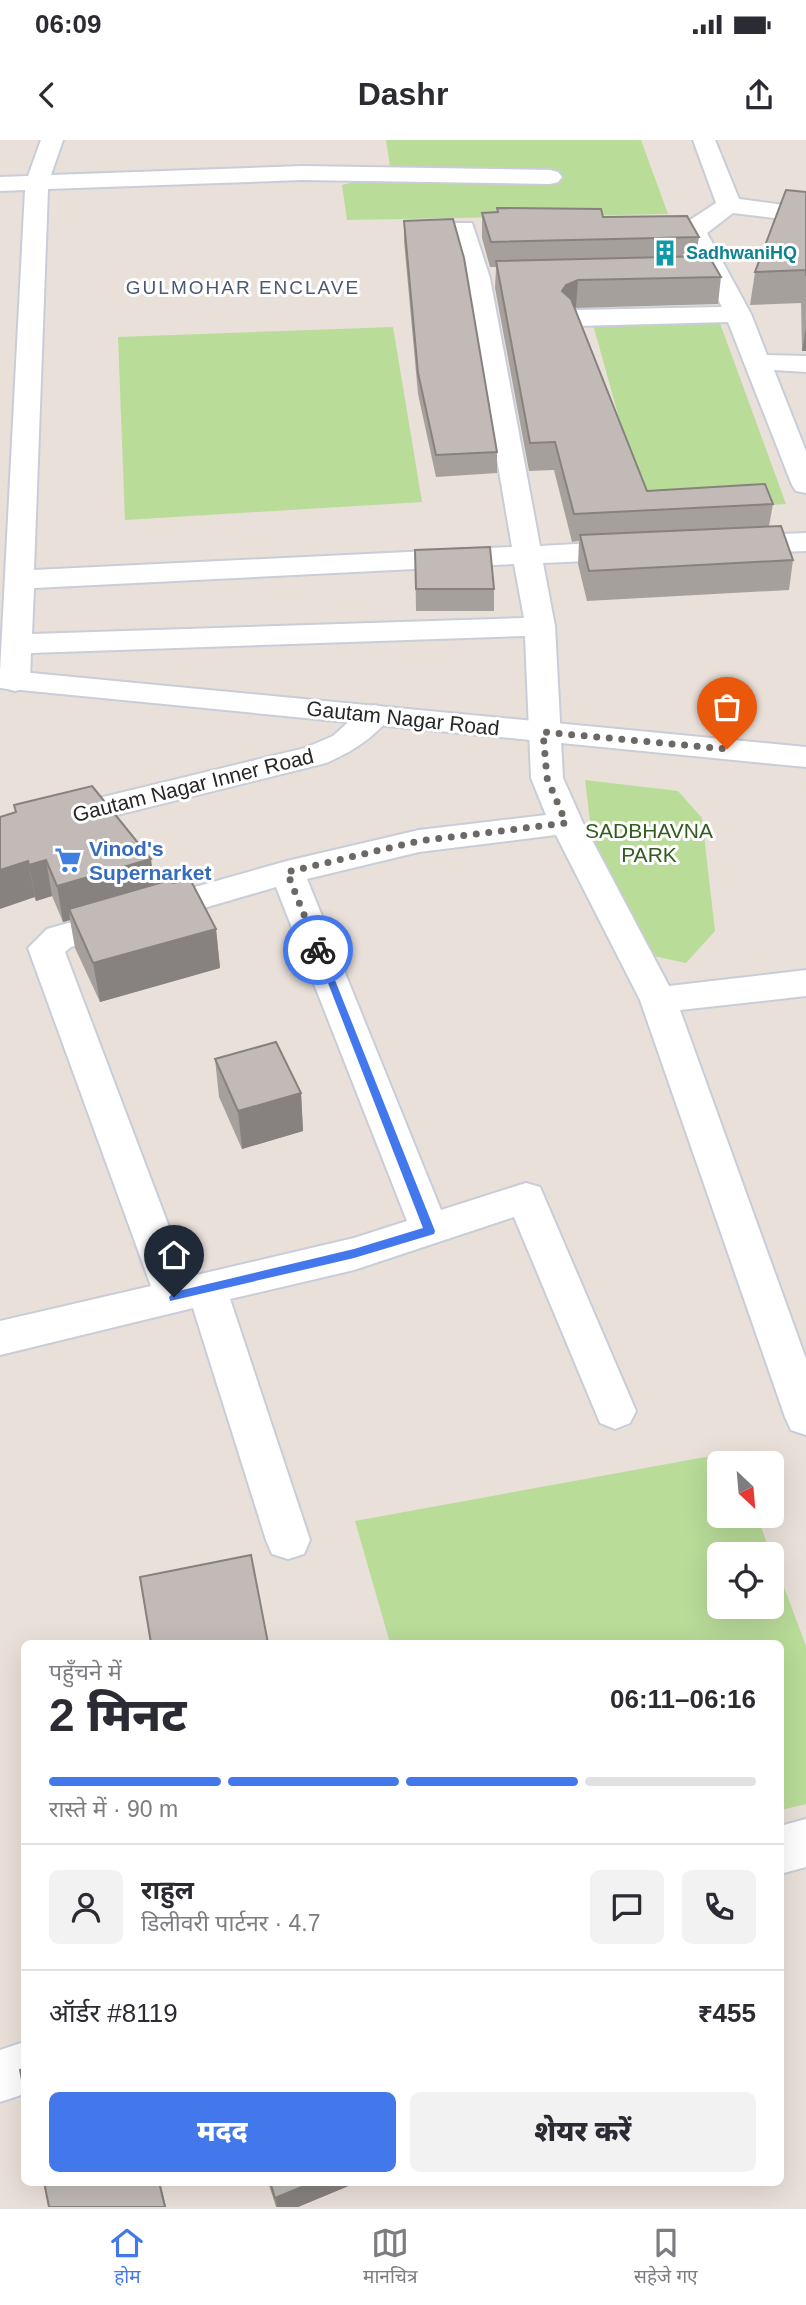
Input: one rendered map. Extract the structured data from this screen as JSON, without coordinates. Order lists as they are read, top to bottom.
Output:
{
  "streets": {
    "street": ["Gautam Nagar Road", "Gautam Nagar Inner Road"]
  },
  "crossings": [
    ["Gautam Nagar Road", "Gautam Nagar Inner Road"]
  ],
  "districts": ["GULMOHAR ENCLAVE"],
  "parks": ["SADBHAVNA PARK"],
  "places": {
    "building": ["SadhwaniHQ"],
    "supermarket": ["Vinod's Supernarket"]
  },
  "north": "bottom right",
  "page": {
    "status": "06:09",
    "header": "Dashr",
    "heading": ["2 मिनट", "पहुँचने में", "06:11–06:16"],
    "panel": [
      "राहुल",
      "डिलीवरी पार्टनर · 4.7",
      "ऑर्डर #8119",
      "₹455"
    ],
    "bar": "रास्ते में · 90 m",
    "buttons": ["मदद", "शेयर करें"],
    "tabs": ["होम", "मानचित्र", "सहेजे गए"]
  }
}
